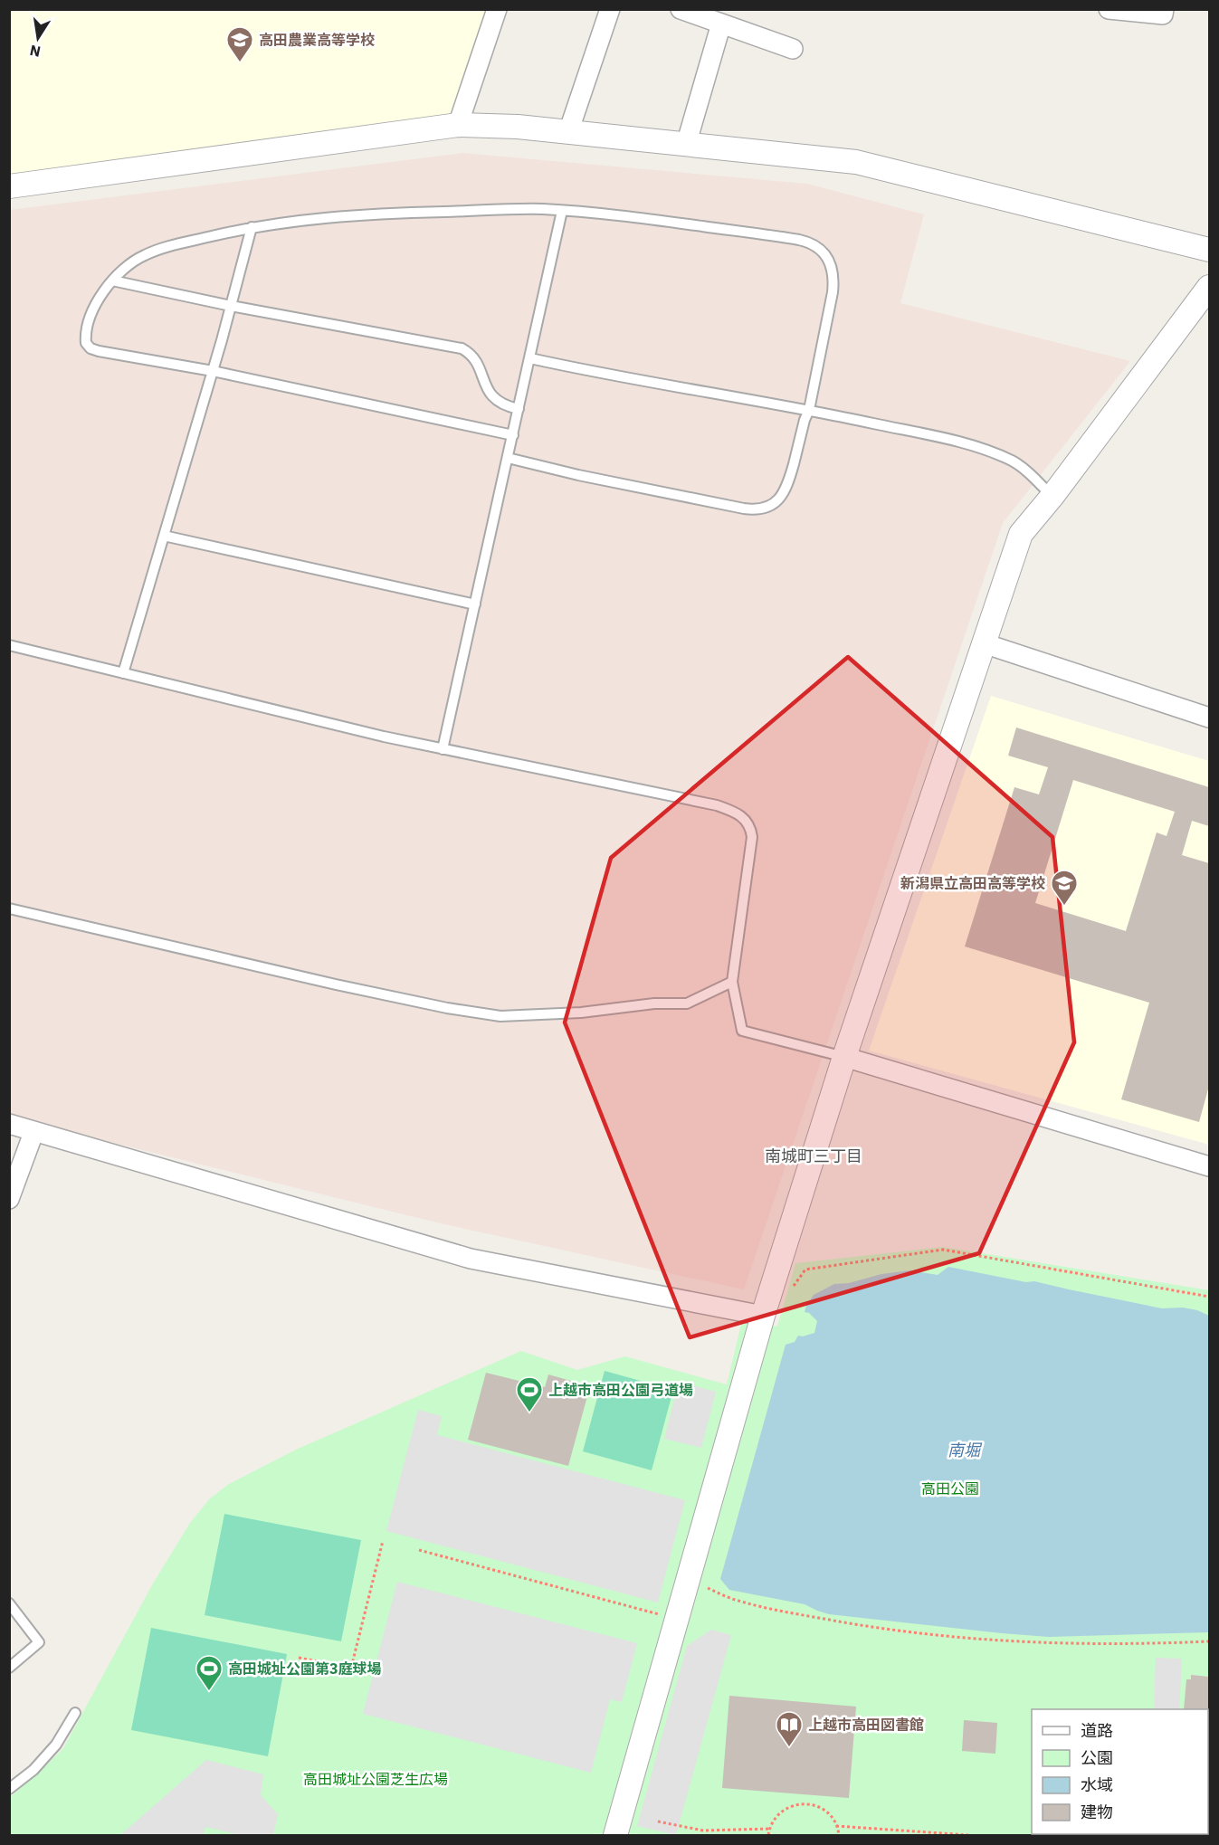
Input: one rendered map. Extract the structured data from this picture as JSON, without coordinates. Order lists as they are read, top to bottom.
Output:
{
  "districts": ["南城町三丁目"],
  "water": ["南堀"],
  "parks": ["高田公園", "高田城址公園芝生広場"],
  "places": {
    "school or university": ["高田農業高等学校", "新潟県立高田高等学校"],
    "sports": ["上越市高田公園弓道場", "高田城址公園第3庭球場"],
    "library": ["上越市高田図書館"]
  },
  "legend": [
    "道路",
    "公園",
    "水域",
    "建物"
  ],
  "north": "bottom"
}
